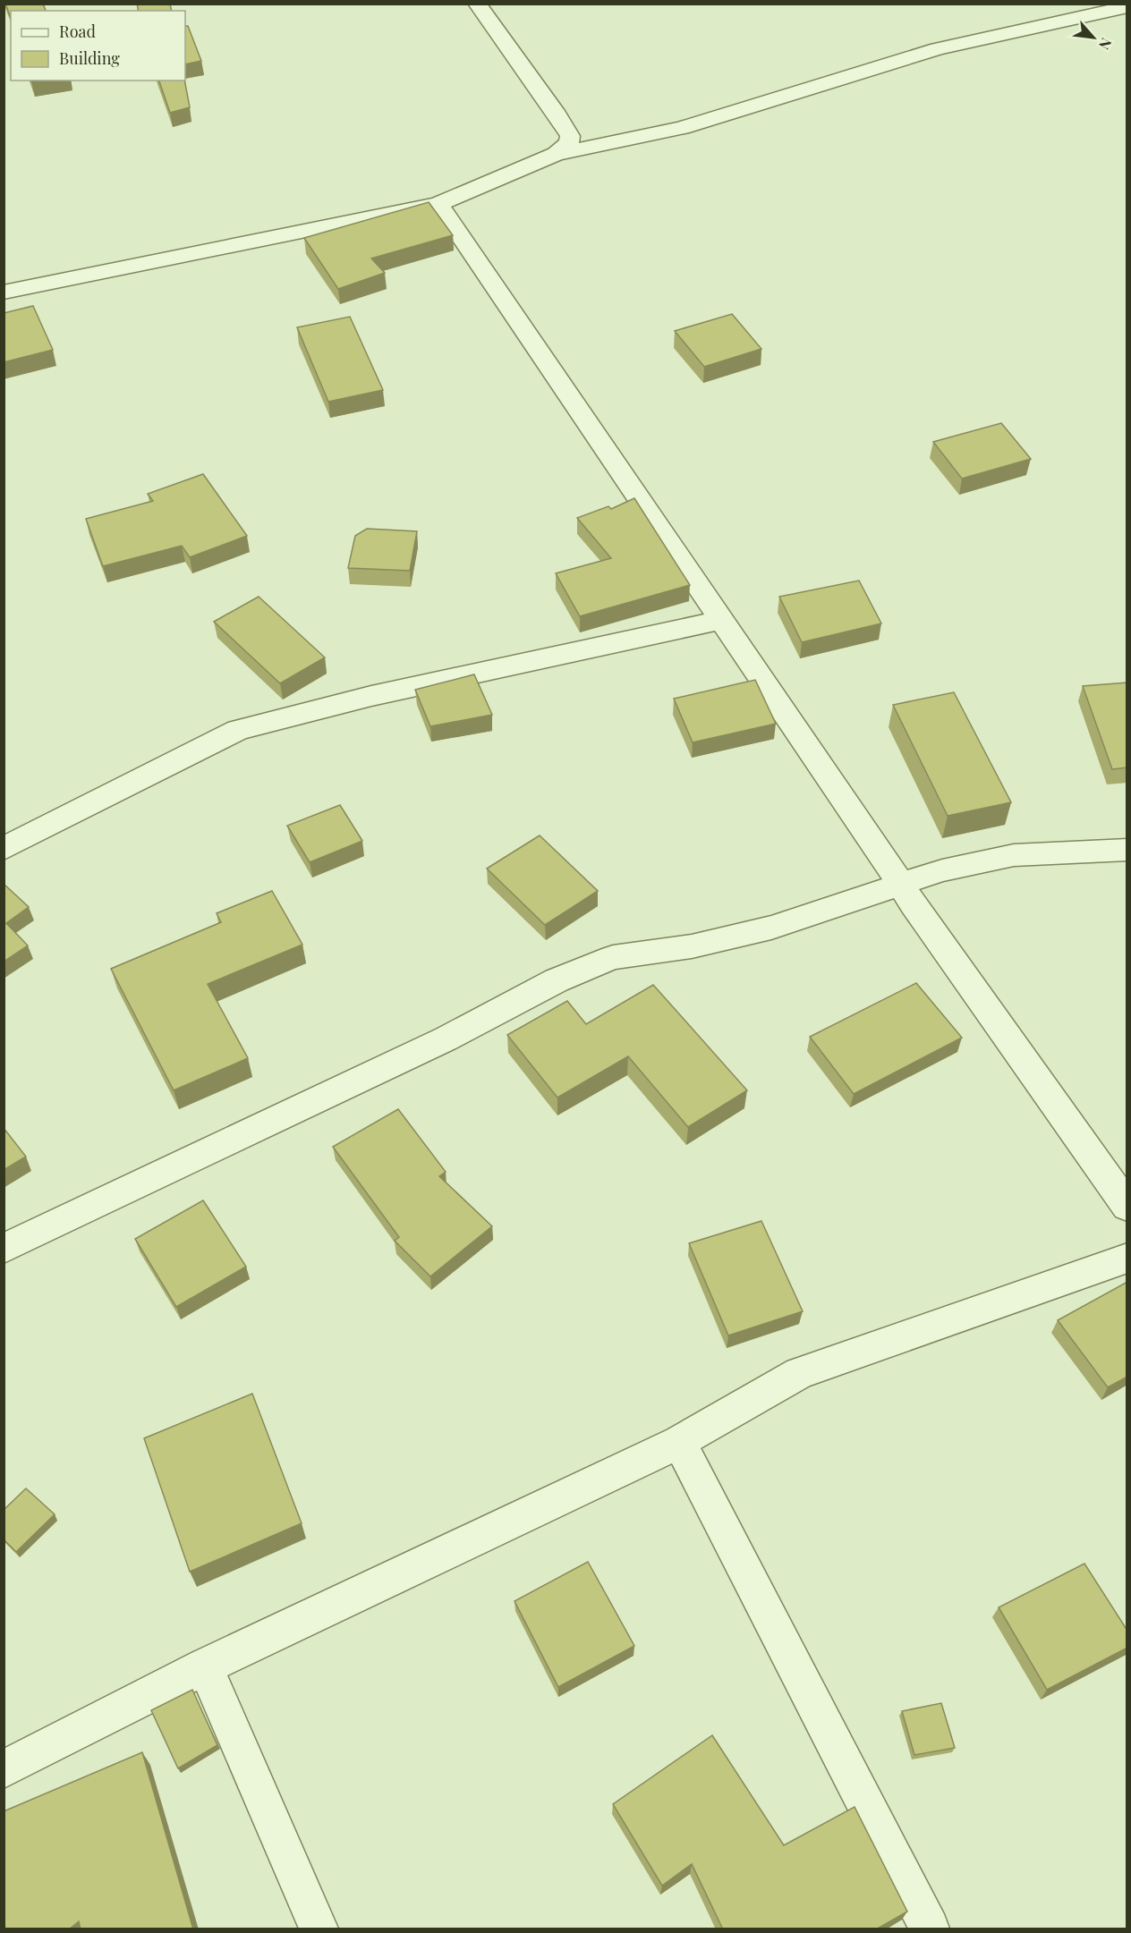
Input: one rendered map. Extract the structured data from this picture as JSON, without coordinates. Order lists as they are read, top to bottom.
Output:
{
  "legend": ["Road", "Building"],
  "north": "bottom right"
}
